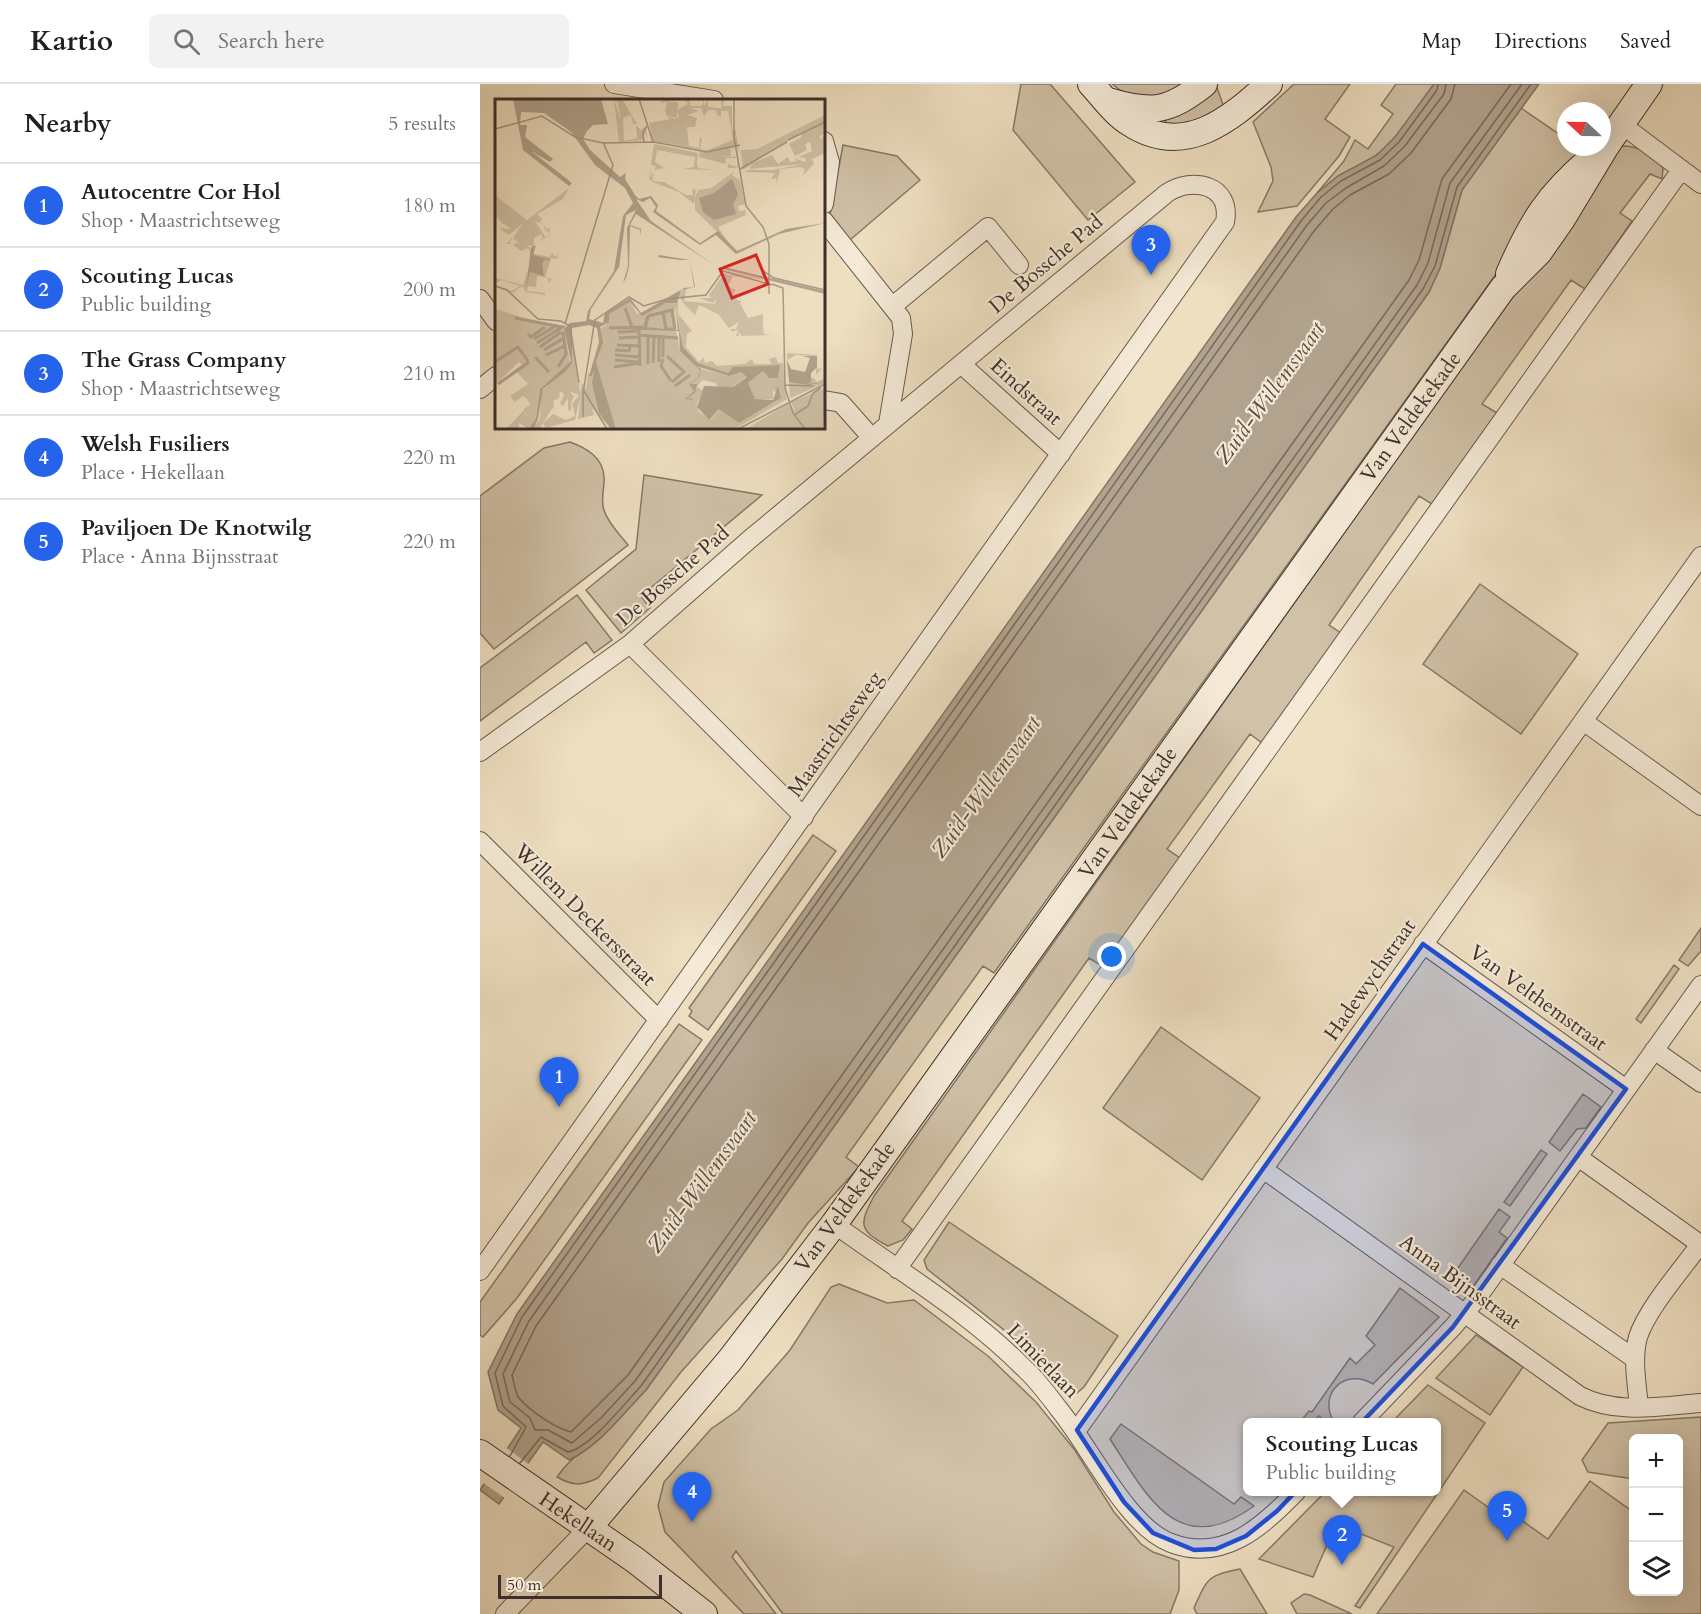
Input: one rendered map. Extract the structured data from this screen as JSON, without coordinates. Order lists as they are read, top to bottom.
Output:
{
  "streets": {
    "main road": ["Van Veldekekade", "Hekellaan"],
    "street": [
      "De Bossche Pad",
      "Eindstraat",
      "Maastrichtseweg",
      "Willem Deckersstraat",
      "Hadewychstraat",
      "Van Velthemstraat",
      "Anna Bijnsstraat",
      "Limietlaan"
    ]
  },
  "crossings": [
    ["De Bossche Pad", "Eindstraat"],
    ["De Bossche Pad", "Maastrichtseweg"],
    ["Eindstraat", "Maastrichtseweg"],
    ["Van Veldekekade", "Limietlaan"],
    ["Van Veldekekade", "Hekellaan"],
    ["Maastrichtseweg", "Willem Deckersstraat"],
    ["Hadewychstraat", "Van Velthemstraat"],
    ["Hadewychstraat", "Anna Bijnsstraat"],
    ["Hadewychstraat", "Limietlaan"]
  ],
  "water": ["Zuid-Willemsvaart"],
  "scale_bar": "50 m",
  "north": "left",
  "page": {
    "header": "Kartio",
    "search": "Search here",
    "nav": ["Map", "Directions", "Saved"],
    "heading": ["Nearby", "5 results"],
    "list": [
      {
        "mark": "1",
        "name": "Autocentre Cor Hol",
        "note": "Shop · Maastrichtseweg",
        "value": "180 m"
      },
      {
        "mark": "2",
        "name": "Scouting Lucas",
        "note": "Public building",
        "value": "200 m"
      },
      {
        "mark": "3",
        "name": "The Grass Company",
        "note": "Shop · Maastrichtseweg",
        "value": "210 m"
      },
      {
        "mark": "4",
        "name": "Welsh Fusiliers",
        "note": "Place · Hekellaan",
        "value": "220 m"
      },
      {
        "mark": "5",
        "name": "Paviljoen De Knotwilg",
        "note": "Place · Anna Bijnsstraat",
        "value": "220 m"
      }
    ],
    "pins": [
      "3",
      "1",
      "4",
      "5",
      "2"
    ],
    "popup": ["Scouting Lucas", "Public building"],
    "map_buttons": ["+", "−"],
    "scale": "50 m"
  }
}
